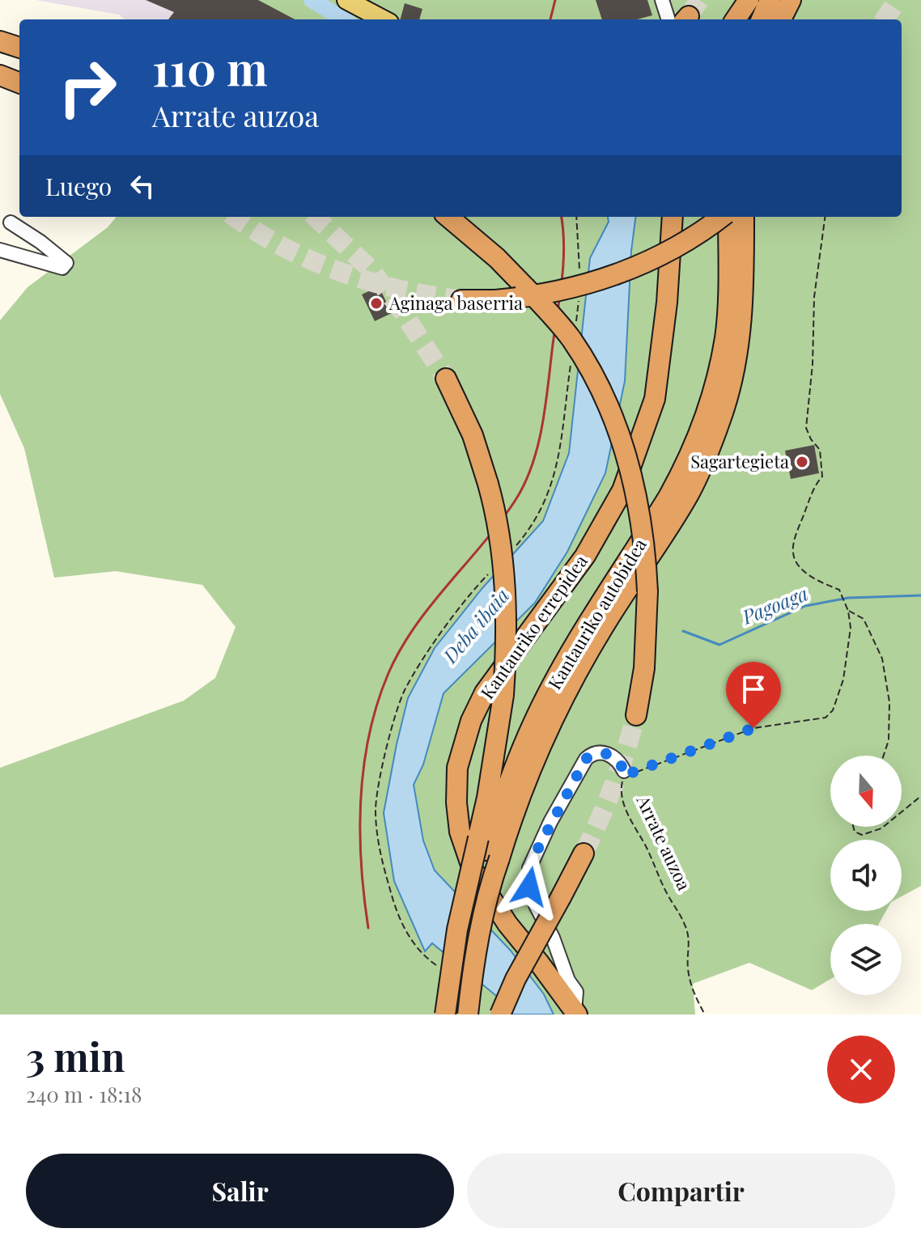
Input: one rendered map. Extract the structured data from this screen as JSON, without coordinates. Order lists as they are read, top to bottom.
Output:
{
  "streets": {
    "highway": ["Kantauriko autobidea", "Kantauriko errepidea"],
    "path": ["Arrate auzoa"]
  },
  "water": ["Pagoaga", "Deba ibaia"],
  "places": ["Aginaga baserria", "Sagartegieta"],
  "north": "bottom",
  "page": {
    "turn": ["110 m", "Arrate auzoa"],
    "then": "Luego",
    "heading": ["3 min", "240 m · 18:18"],
    "buttons": ["Salir", "Compartir"]
  }
}
